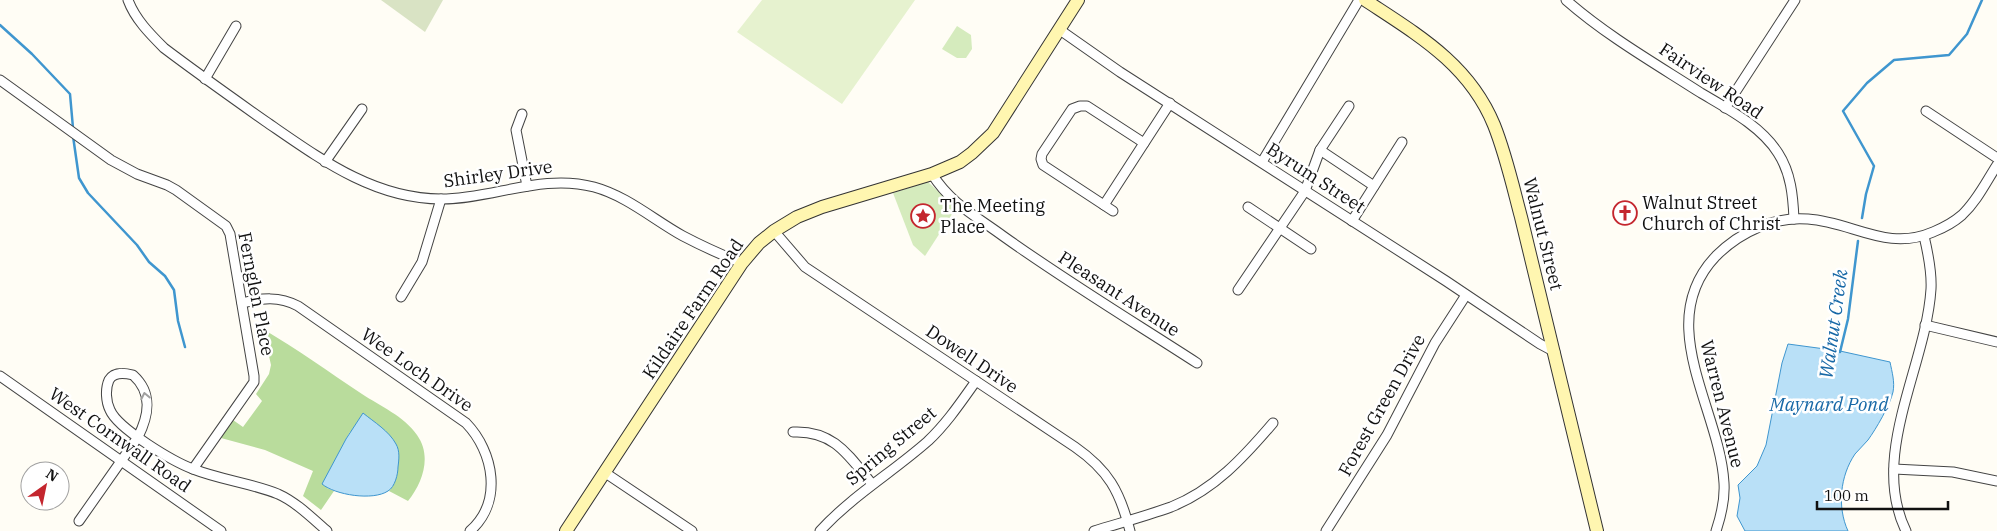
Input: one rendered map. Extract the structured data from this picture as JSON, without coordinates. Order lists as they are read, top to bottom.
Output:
{
  "streets": {
    "main road": ["Walnut Street", "Kildaire Farm Road"],
    "street": [
      "Fairview Road",
      "Shirley Drive",
      "Byrum Street",
      "Fernglen Place",
      "Pleasant Avenue",
      "Dowell Drive",
      "Wee Loch Drive",
      "Warren Avenue",
      "Forest Green Drive",
      "West Cornwall Road",
      "Spring Street"
    ]
  },
  "crossings": [
    ["Fairview Road", "Warren Avenue"],
    ["Shirley Drive", "Kildaire Farm Road"],
    ["Byrum Street", "Walnut Street"],
    ["Byrum Street", "Kildaire Farm Road"],
    ["Byrum Street", "Forest Green Drive"],
    ["Fernglen Place", "Wee Loch Drive"],
    ["Pleasant Avenue", "Kildaire Farm Road"],
    ["Kildaire Farm Road", "Dowell Drive"],
    ["Dowell Drive", "Spring Street"]
  ],
  "water": ["Walnut Creek", "Maynard Pond"],
  "places": {
    "church": ["Walnut Street Church of Christ"],
    "place": ["The Meeting Place"]
  },
  "scale_bar": "100 m",
  "north": "top right"
}
